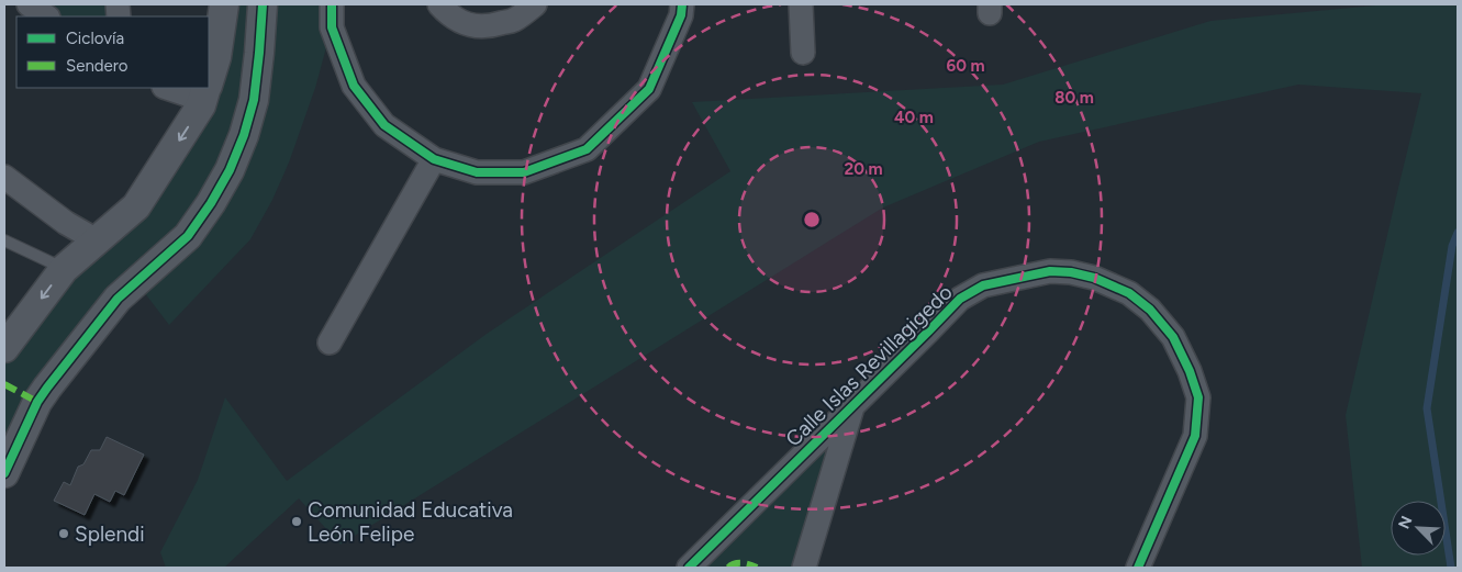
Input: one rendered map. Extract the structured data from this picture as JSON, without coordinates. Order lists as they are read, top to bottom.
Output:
{
  "streets": {
    "street": ["Calle Islas Revillagigedo"]
  },
  "places": ["Comunidad Educativa León Felipe", "Splendi"],
  "legend": ["Ciclovía", "Sendero"],
  "north": "top left",
  "rings": [
    "60 m",
    "80 m",
    "40 m",
    "20 m"
  ]
}
